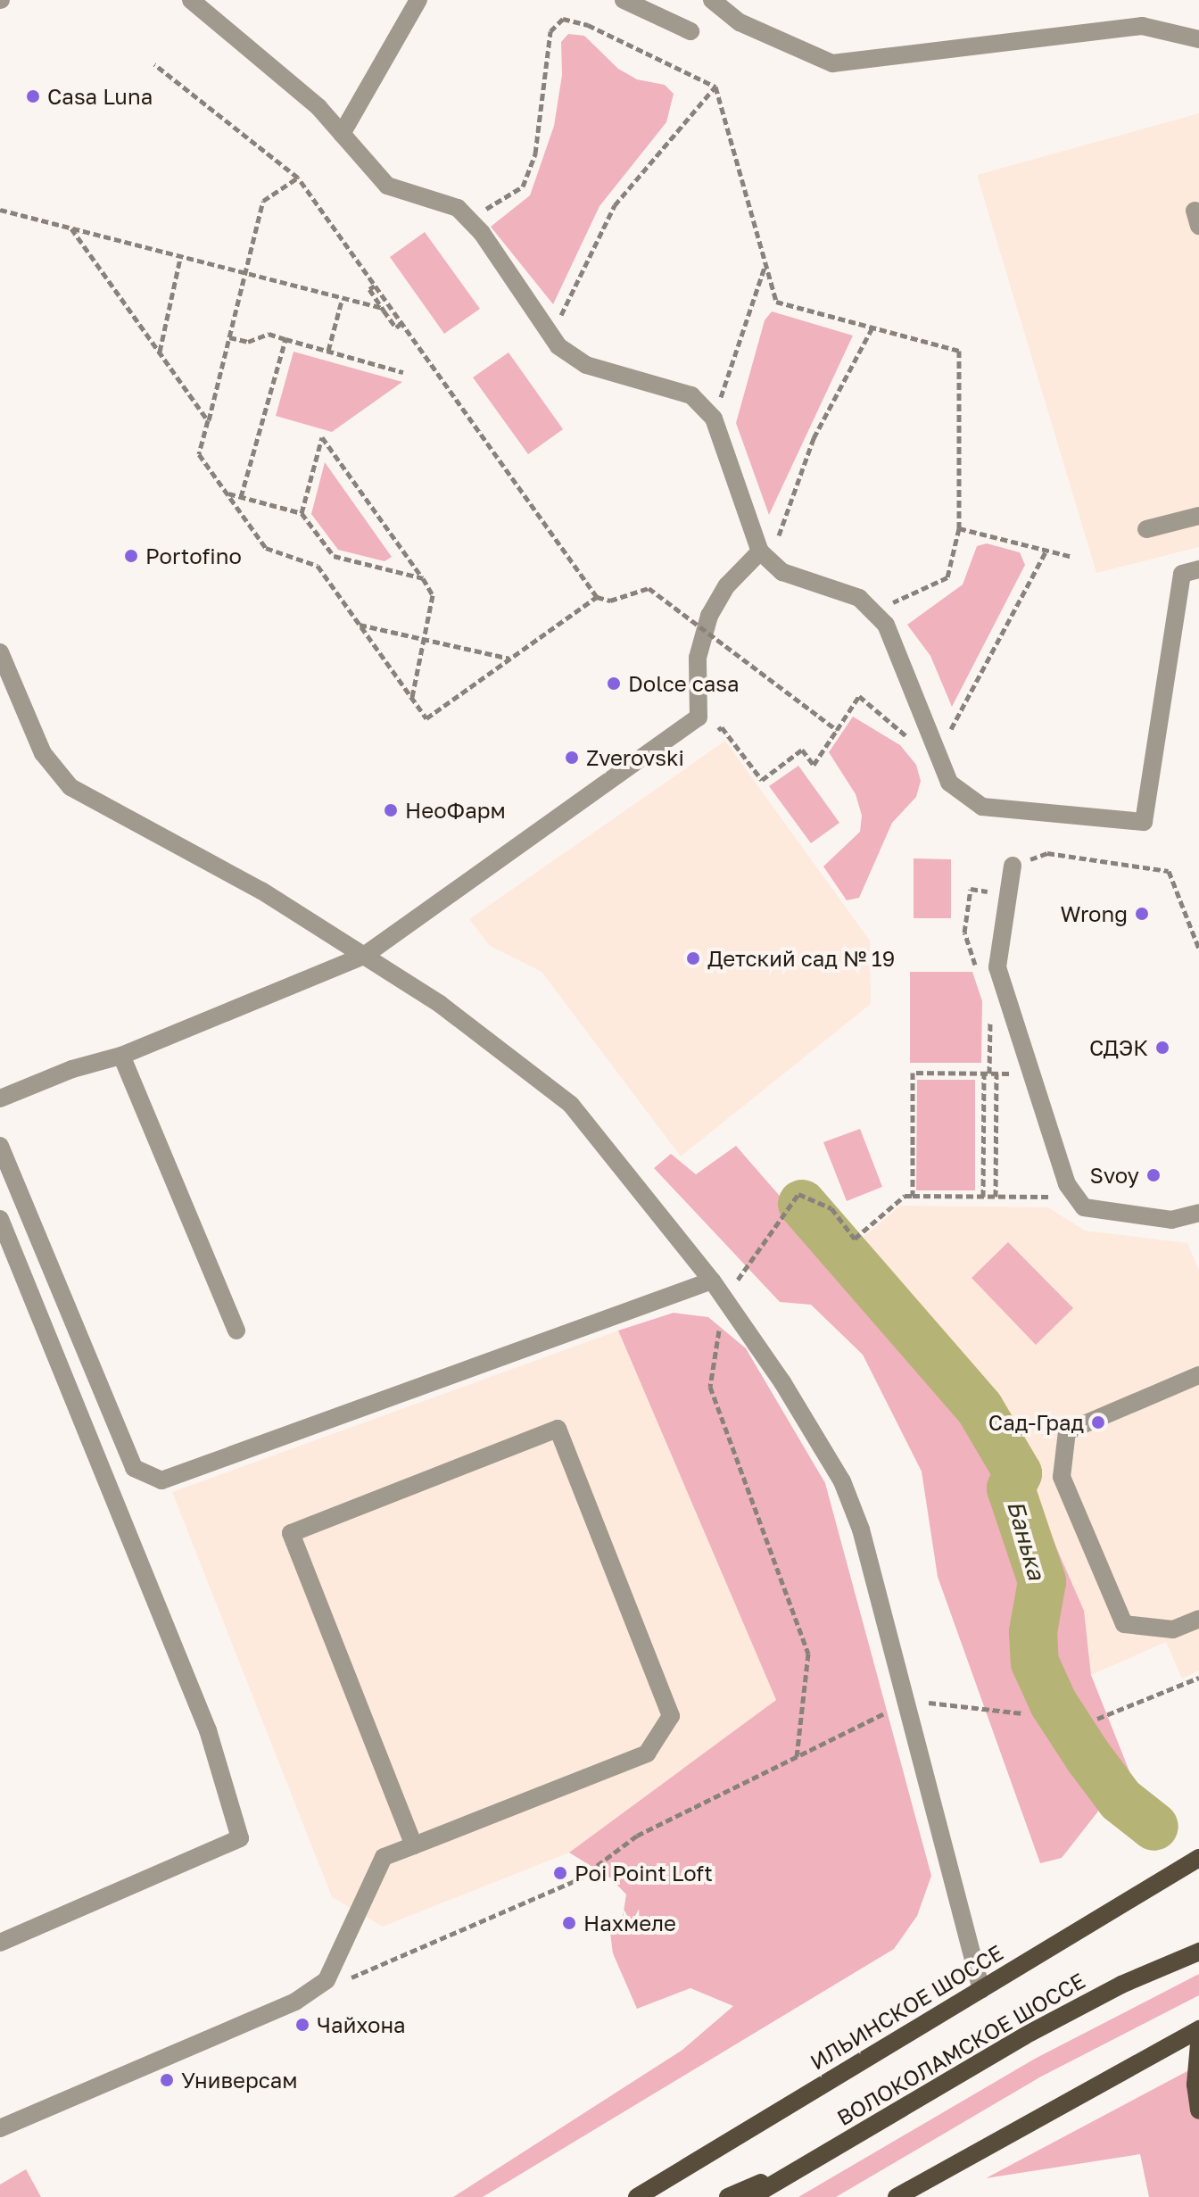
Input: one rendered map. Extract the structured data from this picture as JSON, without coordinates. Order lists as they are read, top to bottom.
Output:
{
  "streets": {
    "main road": ["ИЛЬИНСКОЕ ШОССЕ", "ВОЛОКОЛАМСКОЕ ШОССЕ"]
  },
  "water": ["Банька"],
  "places": [
    "Casa Luna",
    "Portofino",
    "Dolce casa",
    "Zverovski",
    "НеоФарм",
    "Wrong",
    "Детский сад № 19",
    "СДЭК",
    "Svoy",
    "Сад-Град",
    "Poi Point Loft",
    "Нахмеле",
    "Чайхона",
    "Универсам"
  ]
}
